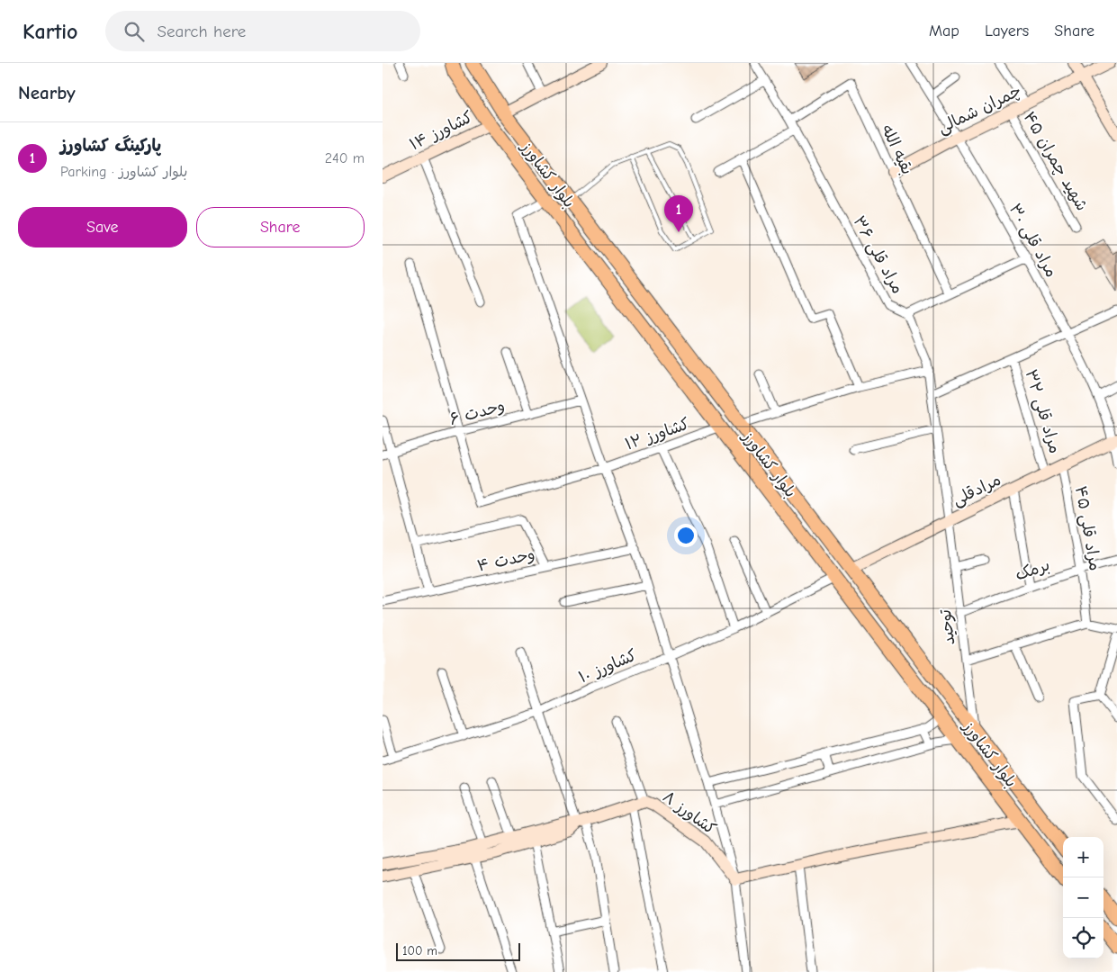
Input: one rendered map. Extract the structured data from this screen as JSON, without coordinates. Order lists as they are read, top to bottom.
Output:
{
  "streets": {
    "main road": ["بلوار کشاورز"],
    "street": [
      "چمران شمالی",
      "کشاورز ۱۴",
      "بقیه الله",
      "شهید چمران ۴۵",
      "مراد قلی ۳۰",
      "مراد قلی ۳۶",
      "مراد قلی ۳۲",
      "وحدت ۶",
      "کشاورز ۱۲",
      "مرادقلی",
      "مراد قلی ۴۵",
      "وحدت ۴",
      "برمک",
      "توحید",
      "کشاورز ۱۰",
      "کشاورز ۸"
    ]
  },
  "crossings": [
    ["چمران شمالی", "بقیه الله"],
    ["چمران شمالی", "شهید چمران ۴۵"],
    ["چمران شمالی", "مراد قلی ۳۰"],
    ["کشاورز ۱۴", "بلوار کشاورز"],
    ["بقیه الله", "مراد قلی ۳۶"],
    ["بلوار کشاورز", "کشاورز ۱۲"],
    ["بلوار کشاورز", "مرادقلی"],
    ["بلوار کشاورز", "توحید"],
    ["بلوار کشاورز", "کشاورز ۱۰"],
    ["مراد قلی ۳۰", "مرادقلی"],
    ["مراد قلی ۳۶", "مرادقلی"],
    ["مراد قلی ۳۶", "توحید"],
    ["مراد قلی ۳۲", "مرادقلی"],
    ["وحدت ۶", "کشاورز ۱۲"],
    ["مرادقلی", "مراد قلی ۴۵"],
    ["مرادقلی", "توحید"],
    ["مراد قلی ۴۵", "برمک"],
    ["برمک", "توحید"]
  ],
  "scale_bar": "100 m",
  "page": {
    "header": "Kartio",
    "search": "Search here",
    "nav": ["Map", "Layers", "Share"],
    "heading": "Nearby",
    "list": [
      {
        "mark": "1",
        "name": "پارکینگ کشاورز",
        "note": "Parking · بلوار کشاورز",
        "value": "240 m"
      }
    ],
    "buttons": ["Save", "Share"],
    "pins": "1",
    "map_buttons": ["+", "−"],
    "scale": "100 m"
  }
}
